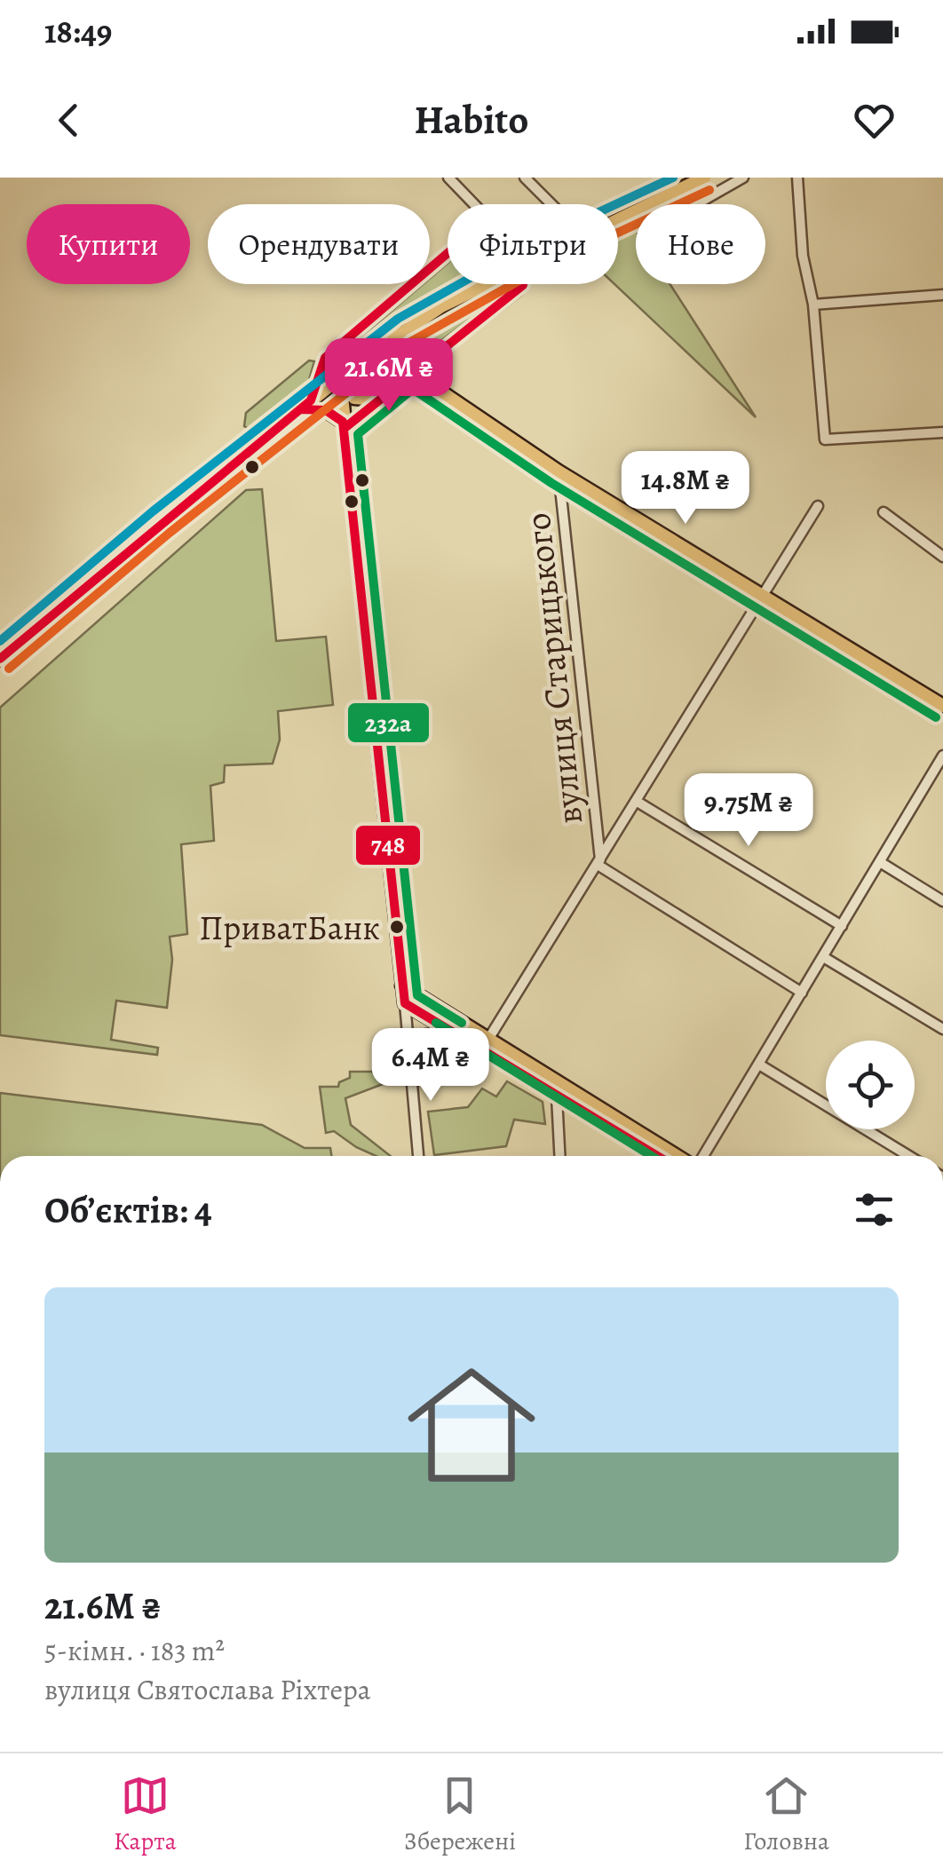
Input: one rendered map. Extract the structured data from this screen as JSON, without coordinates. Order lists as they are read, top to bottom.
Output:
{
  "streets": {
    "street": ["вулиця Старицького"]
  },
  "places": ["ПриватБанк"],
  "lines": ["transit line 748", "transit line 232а"],
  "page": {
    "status": "18:49",
    "header": "Habito",
    "chip": [
      "Купити",
      "Орендувати",
      "Фільтри",
      "Нове"
    ],
    "price": [
      "21.6M ₴",
      "14.8M ₴",
      "9.75M ₴",
      "6.4M ₴"
    ],
    "heading": "Об’єктів: 4",
    "list": [
      {
        "name": "21.6M ₴",
        "note": "5-кімн. · 183 m² · вулиця Святослава Ріхтера"
      }
    ],
    "tabs": ["Карта", "Збережені", "Головна"]
  }
}
